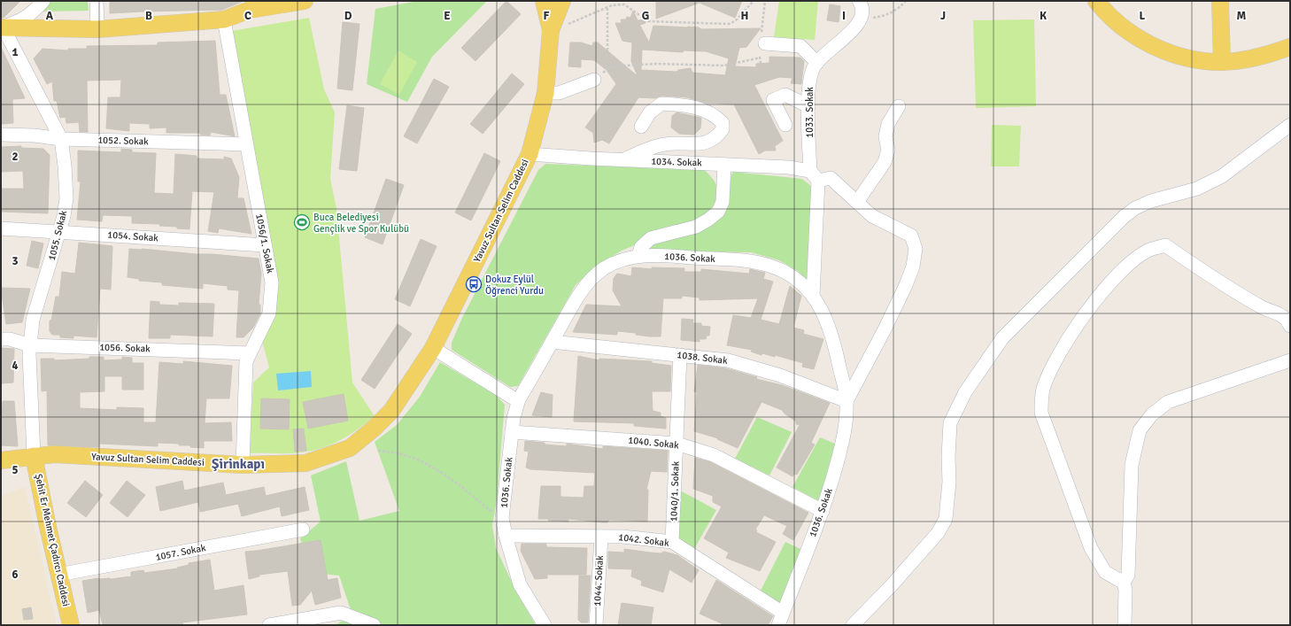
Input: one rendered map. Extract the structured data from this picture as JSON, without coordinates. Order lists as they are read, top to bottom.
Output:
{
  "streets": {
    "main road": ["Yavuz Sultan Selim Caddesi", "Şehit Er Mehmet Çadırcı Caddesi"],
    "street": [
      "1033. Sokak",
      "1052. Sokak",
      "1034. Sokak",
      "1055. Sokak",
      "1054. Sokak",
      "1056/1. Sokak",
      "1036. Sokak",
      "1056. Sokak",
      "1038. Sokak",
      "1040. Sokak",
      "1040/1. Sokak",
      "1042. Sokak",
      "1057. Sokak",
      "1044. Sokak"
    ]
  },
  "crossings": [
    ["1033. Sokak", "1034. Sokak"],
    ["1033. Sokak", "1036. Sokak"],
    ["1052. Sokak", "1055. Sokak"],
    ["1052. Sokak", "1056/1. Sokak"],
    ["1034. Sokak", "Yavuz Sultan Selim Caddesi"],
    ["Yavuz Sultan Selim Caddesi", "1055. Sokak"],
    ["Yavuz Sultan Selim Caddesi", "1056/1. Sokak"],
    ["Yavuz Sultan Selim Caddesi", "Şehit Er Mehmet Çadırcı Caddesi"],
    ["1055. Sokak", "1054. Sokak"],
    ["1055. Sokak", "1056. Sokak"],
    ["1055. Sokak", "Şehit Er Mehmet Çadırcı Caddesi"],
    ["1054. Sokak", "1056/1. Sokak"],
    ["1056/1. Sokak", "1056. Sokak"],
    ["1036. Sokak", "1038. Sokak"],
    ["1036. Sokak", "1040. Sokak"],
    ["1036. Sokak", "1042. Sokak"],
    ["1038. Sokak", "1040/1. Sokak"],
    ["1040. Sokak", "1040/1. Sokak"],
    ["1040/1. Sokak", "1042. Sokak"],
    ["Şehit Er Mehmet Çadırcı Caddesi", "1057. Sokak"],
    ["1042. Sokak", "1044. Sokak"]
  ],
  "districts": ["Şirinkapı"],
  "places": {
    "sports": ["Buca Belediyesi Gençlik ve Spor Kulübü"],
    "bus stop": ["Dokuz Eylül Öğrenci Yurdu"]
  },
  "grid": {
    "columns": [
      "A",
      "B",
      "C",
      "D",
      "E",
      "F",
      "G",
      "H",
      "I",
      "J",
      "K",
      "L",
      "M"
    ],
    "rows": [
      "1",
      "2",
      "3",
      "4",
      "5",
      "6"
    ]
  }
}
